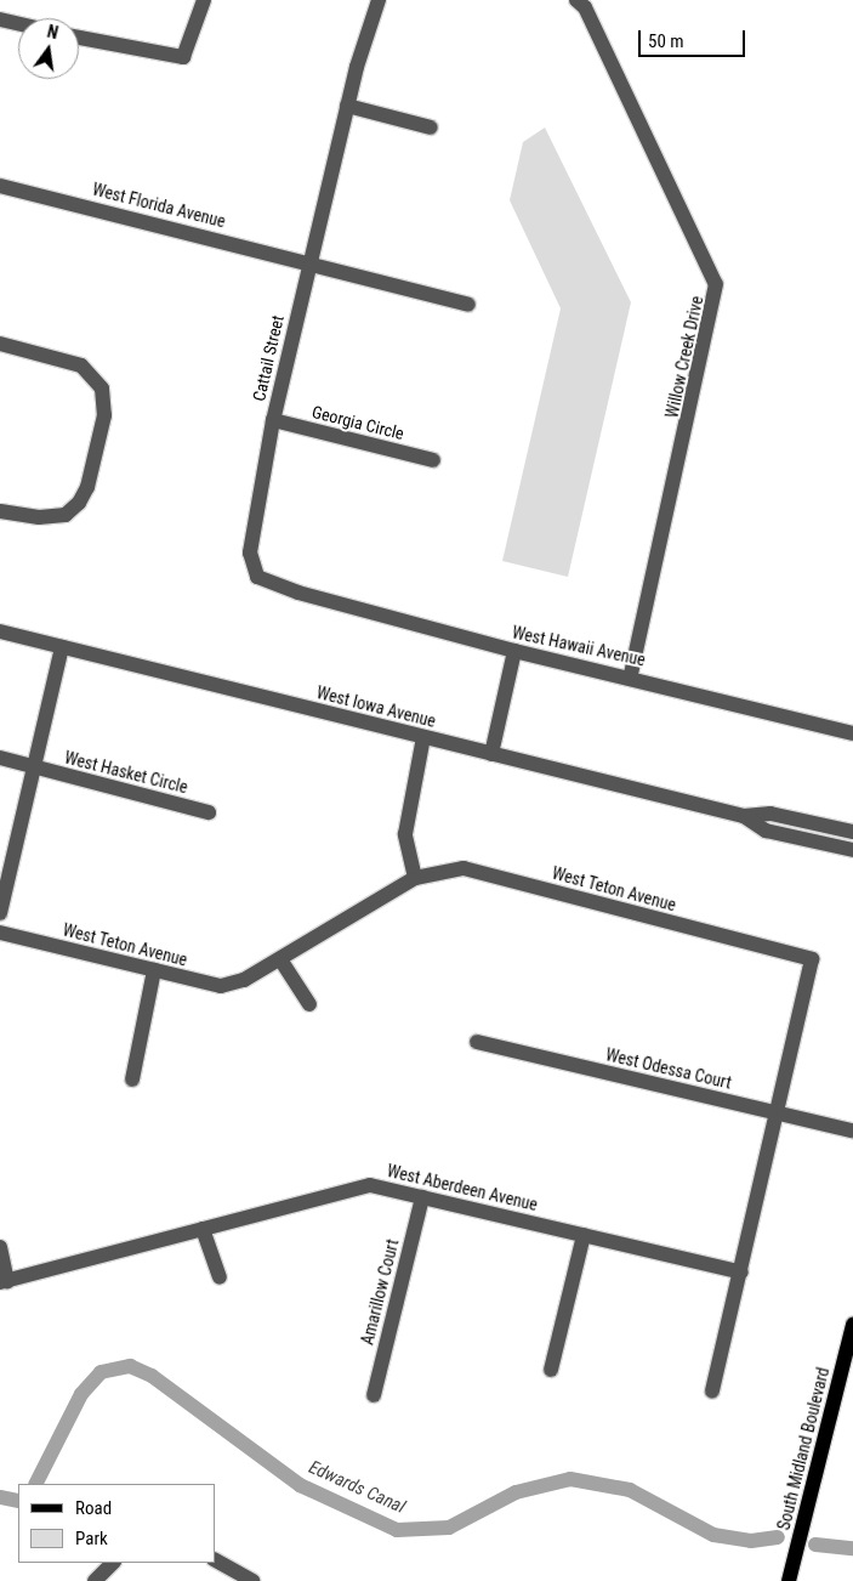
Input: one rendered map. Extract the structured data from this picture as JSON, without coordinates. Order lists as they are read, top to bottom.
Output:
{
  "streets": {
    "main road": ["South Midland Boulevard"],
    "street": [
      "West Florida Avenue",
      "Willow Creek Drive",
      "Cattail Street",
      "Georgia Circle",
      "West Hawaii Avenue",
      "West Iowa Avenue",
      "West Hasket Circle",
      "West Teton Avenue",
      "West Odessa Court",
      "West Aberdeen Avenue",
      "Amarillow Court"
    ]
  },
  "crossings": [
    ["West Florida Avenue", "Cattail Street"],
    ["Willow Creek Drive", "West Hawaii Avenue"],
    ["Cattail Street", "Georgia Circle"],
    ["Cattail Street", "West Hawaii Avenue"],
    ["West Teton Avenue", "West Odessa Court"],
    ["West Teton Avenue", "West Aberdeen Avenue"],
    ["West Aberdeen Avenue", "Amarillow Court"]
  ],
  "water": ["Edwards Canal"],
  "legend": ["Road", "Park"],
  "scale_bar": "50 m",
  "north": "top"
}
